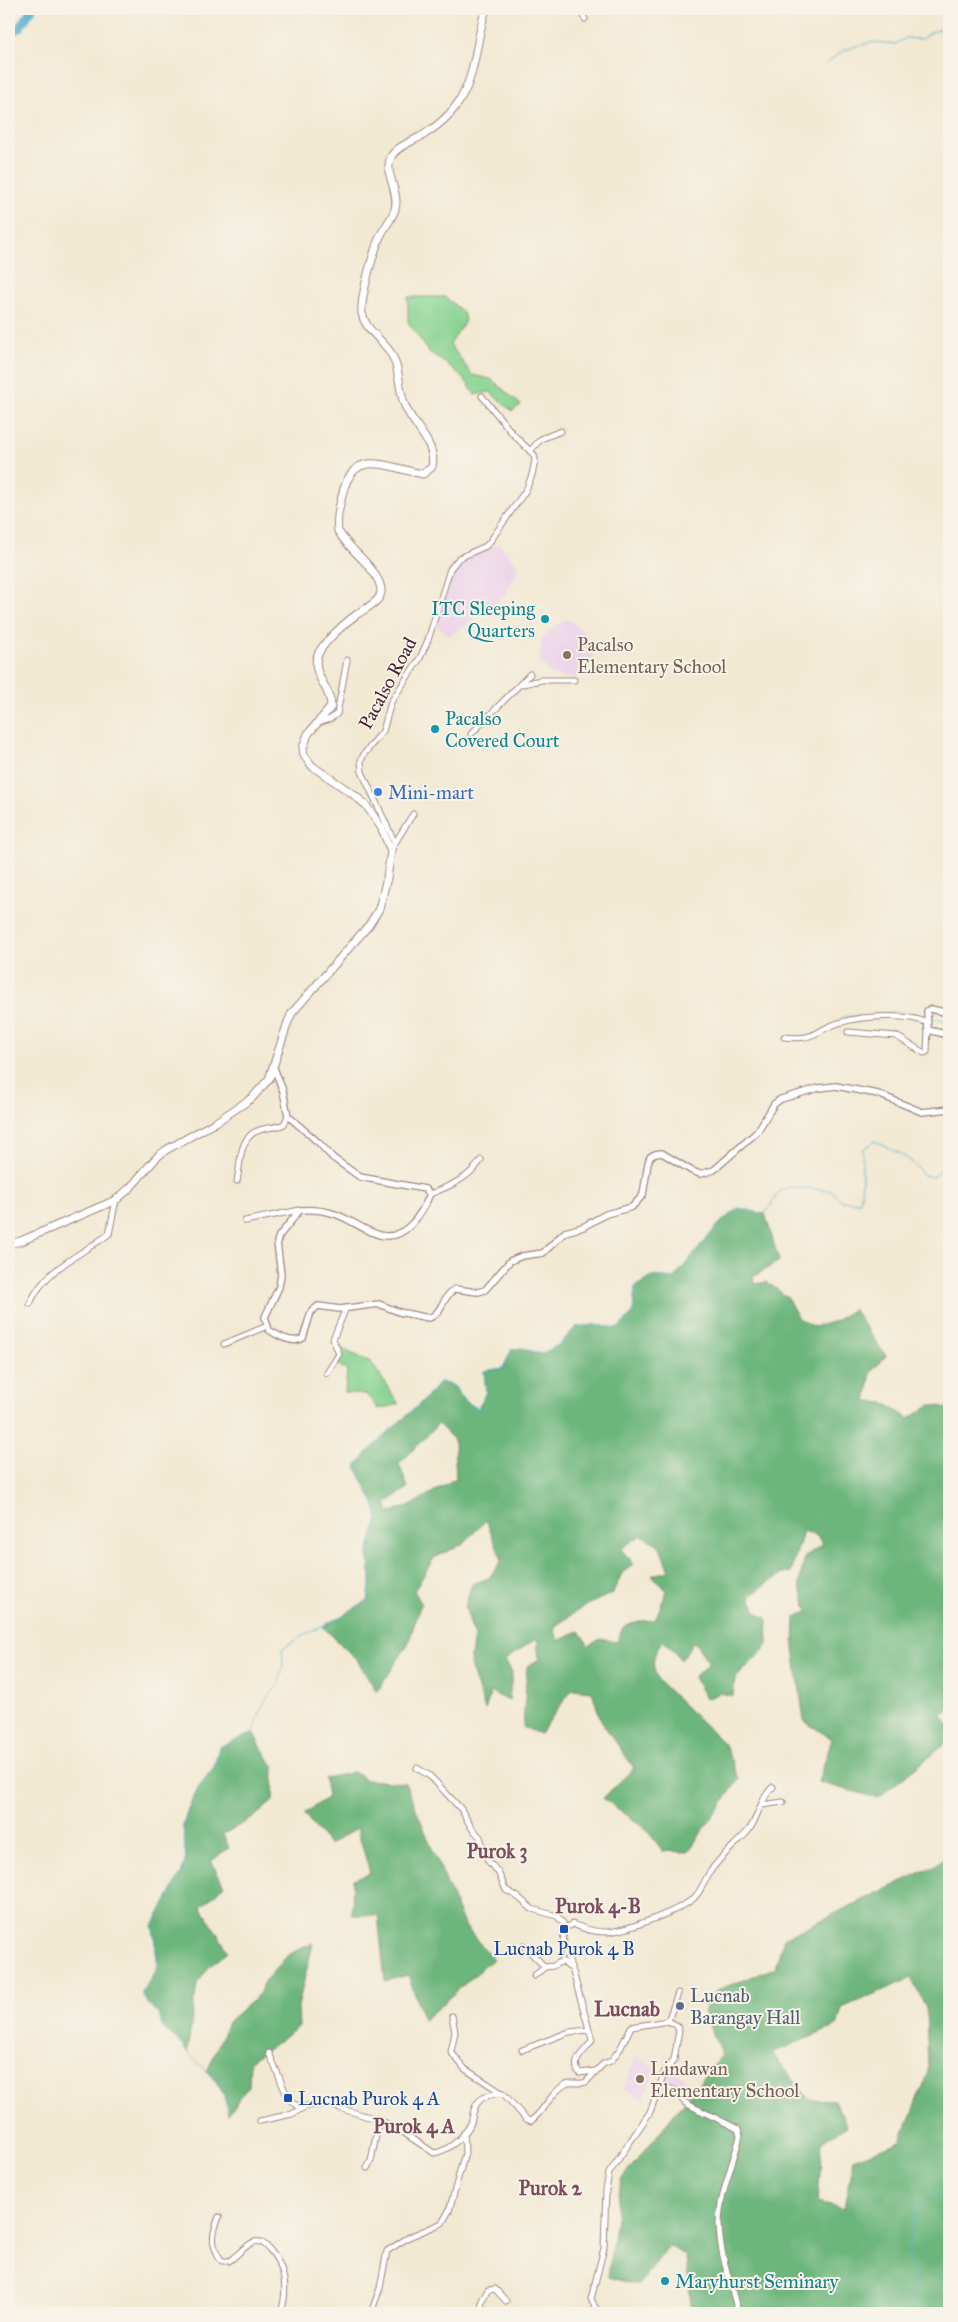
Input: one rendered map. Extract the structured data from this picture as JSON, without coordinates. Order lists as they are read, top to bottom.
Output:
{
  "streets": {
    "street": ["Pacalso Road"]
  },
  "districts": [
    "Purok 3",
    "Purok 4-B",
    "Lucnab",
    "Purok 4 A",
    "Purok 2"
  ],
  "places": {
    "other": [
      "ITC Sleeping Quarters",
      "Pacalso Elementary School",
      "Pacalso Covered Court",
      "Mini-mart",
      "Lucnab Barangay Hall",
      "Lindawan Elementary School",
      "Maryhurst Seminary"
    ],
    "transit": ["Lucnab Purok 4 B", "Lucnab Purok 4 A"]
  }
}
